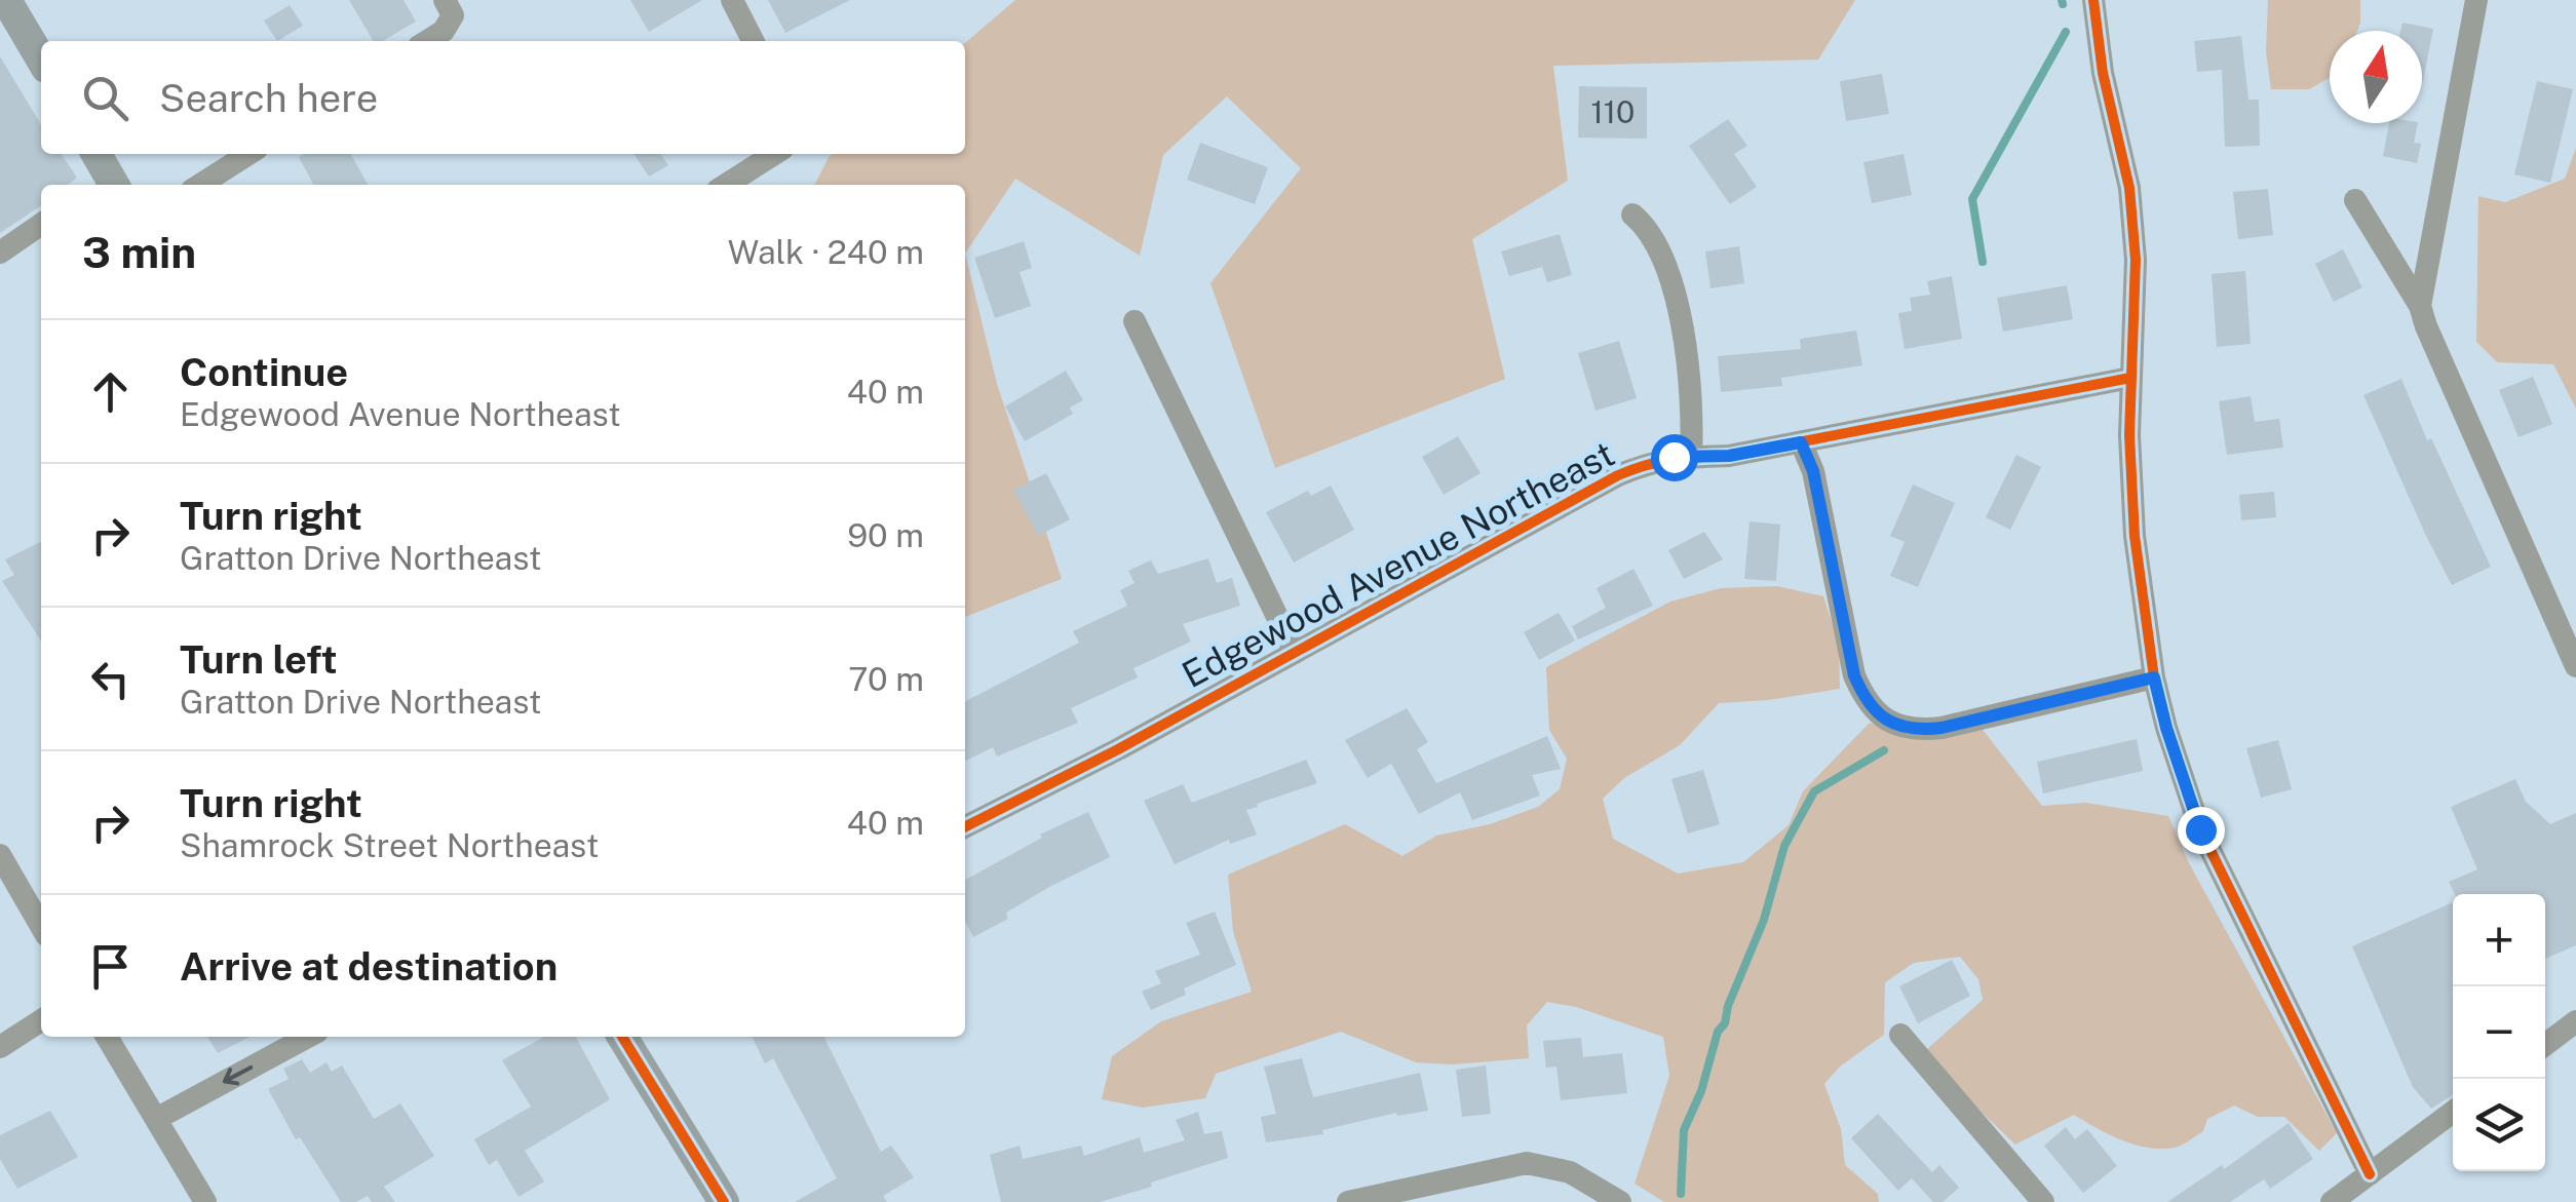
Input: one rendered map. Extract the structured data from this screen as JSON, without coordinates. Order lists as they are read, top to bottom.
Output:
{
  "streets": {
    "street": ["Edgewood Avenue Northeast"]
  },
  "house_numbers": ["110"],
  "north": "top",
  "page": {
    "search": "Search here",
    "heading": ["3 min", "Walk · 240 m"],
    "list": [
      ["Continue", "Edgewood Avenue Northeast", "40 m"],
      ["Turn right", "Gratton Drive Northeast", "90 m"],
      ["Turn left", "Gratton Drive Northeast", "70 m"],
      ["Turn right", "Shamrock Street Northeast", "40 m"],
      "Arrive at destination"
    ],
    "map_buttons": ["+", "−"]
  }
}
